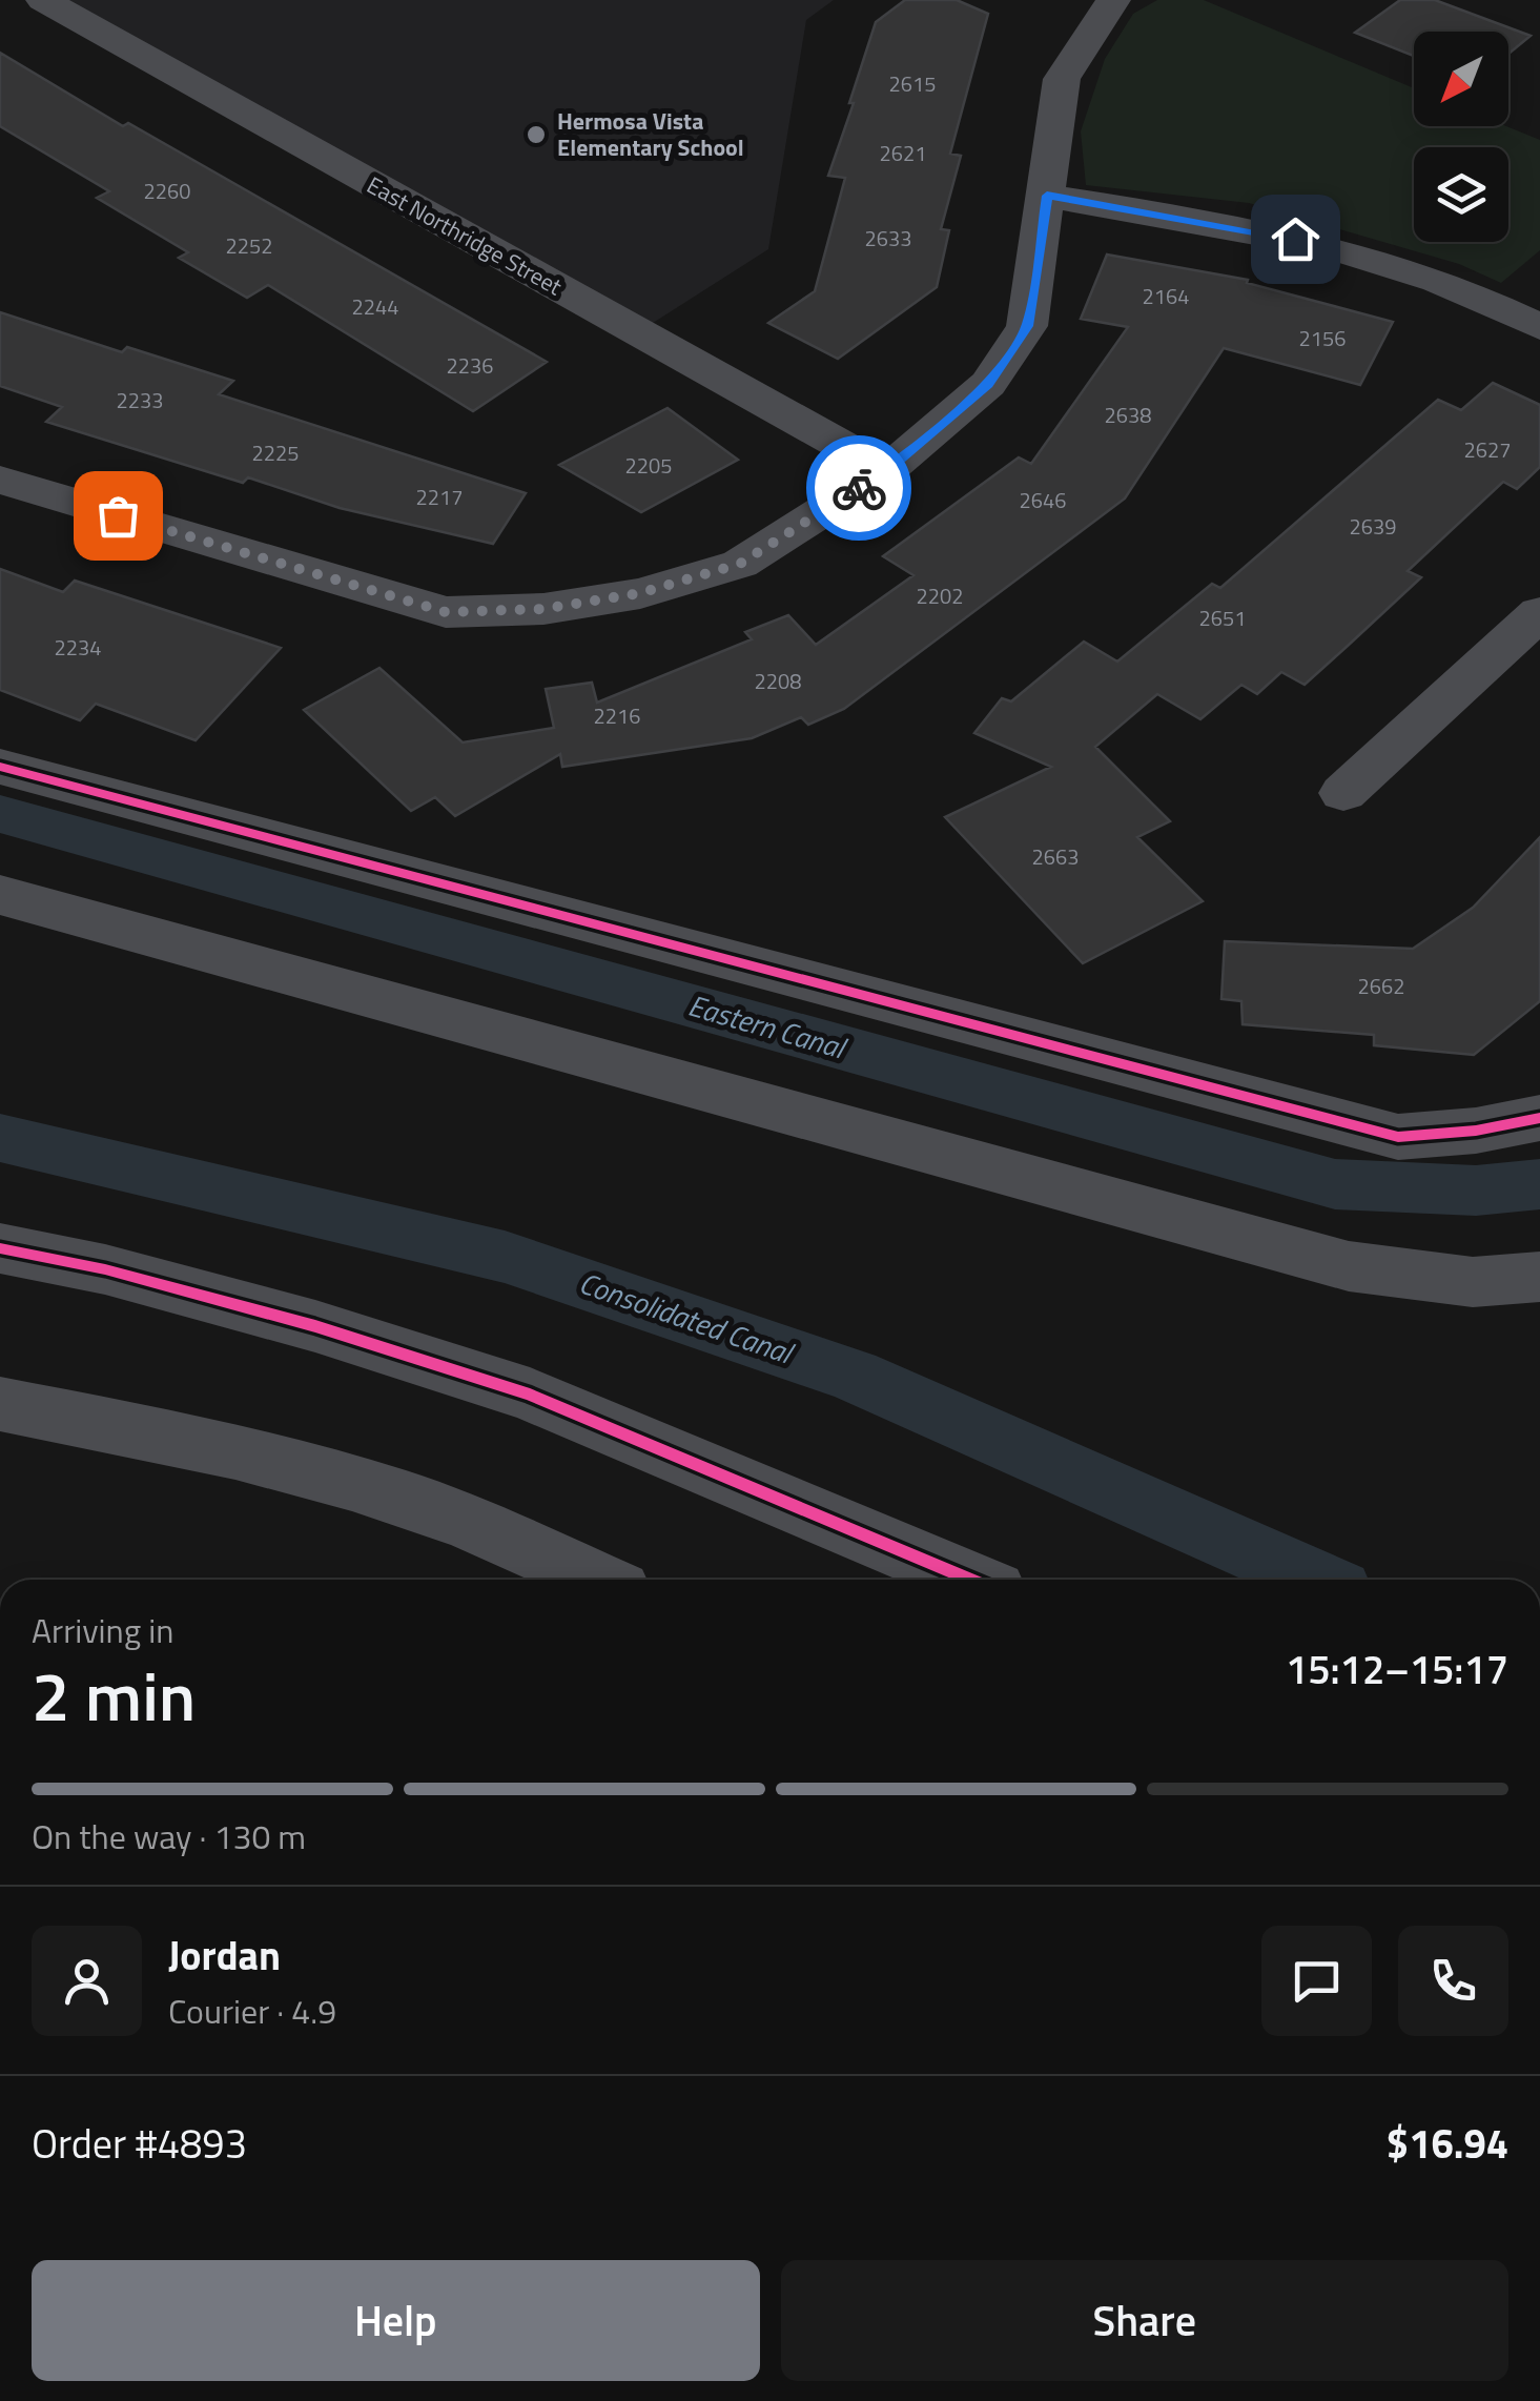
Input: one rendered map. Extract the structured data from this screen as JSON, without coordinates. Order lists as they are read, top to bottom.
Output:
{
  "streets": {
    "street": ["East Northridge Street"]
  },
  "water": ["Eastern Canal", "Consolidated Canal"],
  "places": ["Hermosa Vista Elementary School"],
  "house_numbers": [
    "2615",
    "2621",
    "2260",
    "2633",
    "2252",
    "2164",
    "2244",
    "2156",
    "2236",
    "2233",
    "2638",
    "2627",
    "2225",
    "2205",
    "2217",
    "2646",
    "2639",
    "2202",
    "2651",
    "2234",
    "2208",
    "2216",
    "2663",
    "2662"
  ],
  "north": "bottom left",
  "page": {
    "heading": ["2 min", "Arriving in", "15:12–15:17"],
    "panel": [
      "Jordan",
      "Courier · 4.9",
      "Order #4893",
      "$16.94"
    ],
    "bar": "On the way · 130 m",
    "buttons": ["Help", "Share"]
  }
}
